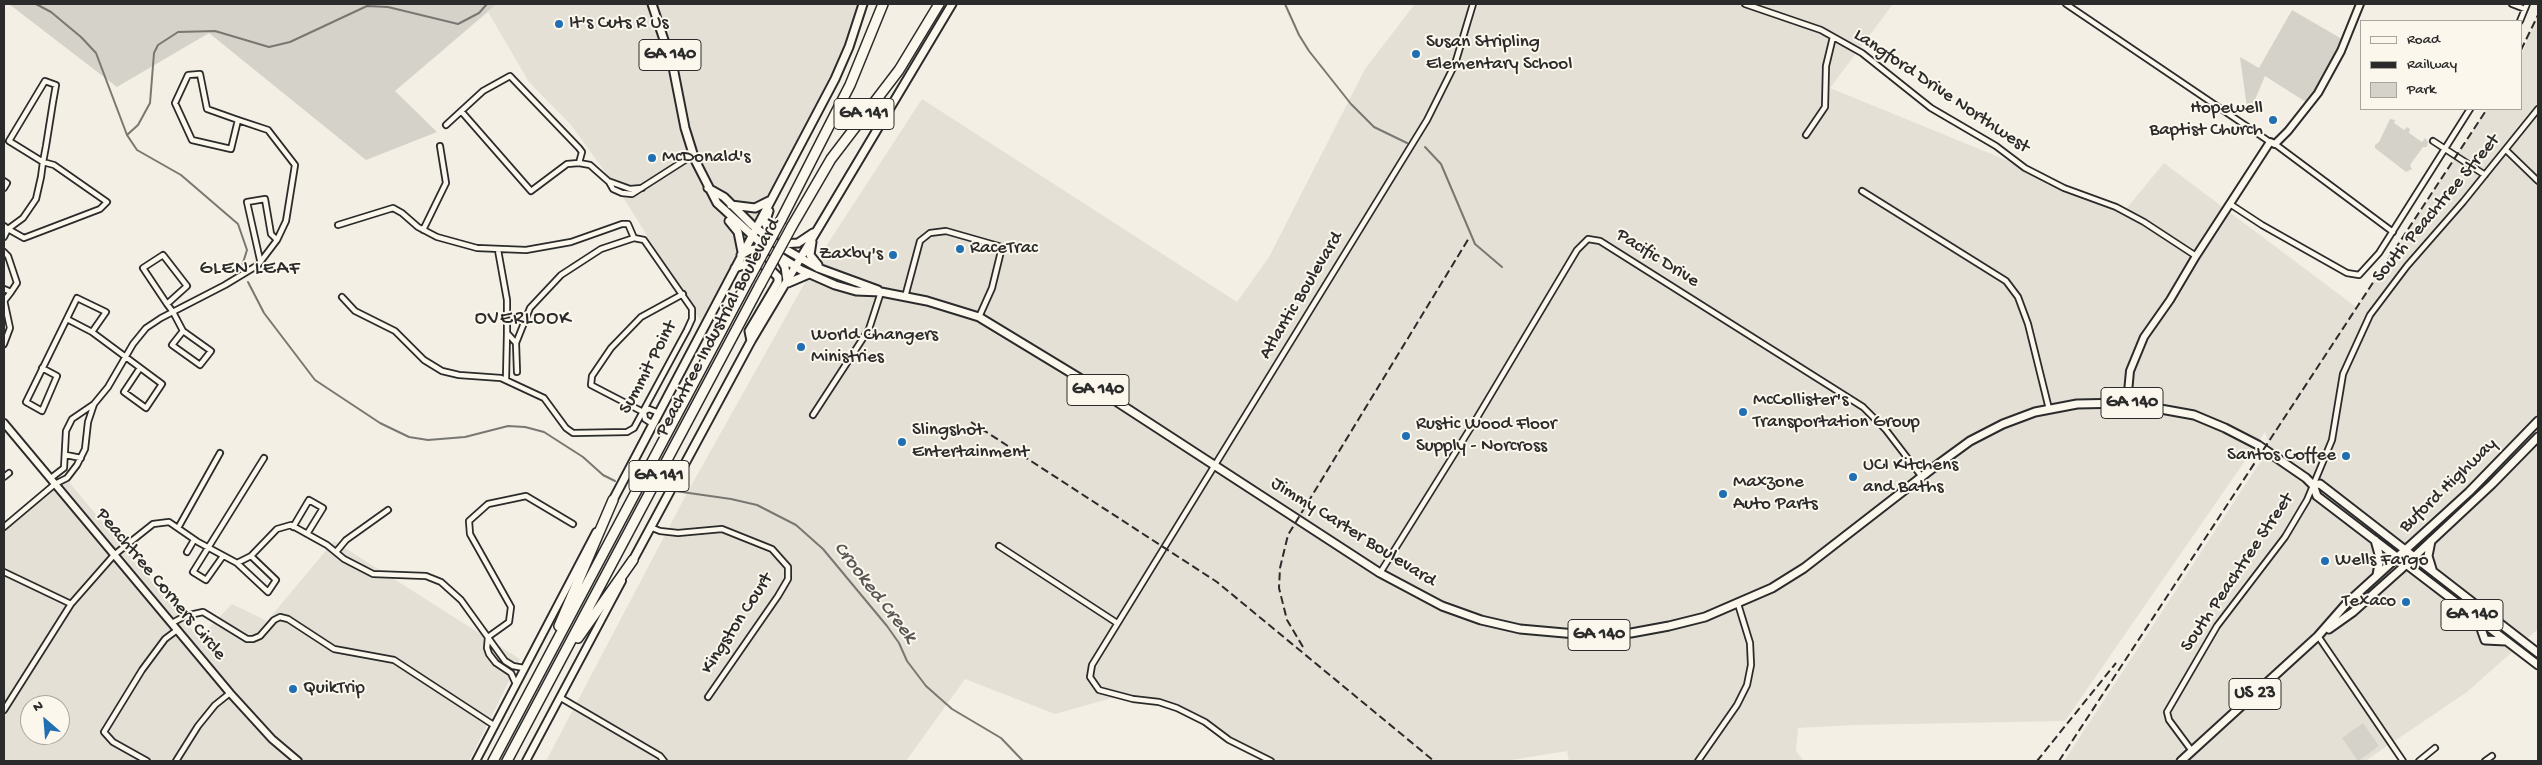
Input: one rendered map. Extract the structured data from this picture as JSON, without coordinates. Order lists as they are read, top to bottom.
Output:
{
  "streets": {
    "highway": ["GA 141", "Peachtree Industrial Boulevard"],
    "main road": [
      "GA 140",
      "Buford Highway",
      "Jimmy Carter Boulevard",
      "US 23"
    ],
    "street": [
      "Langford Drive Northwest",
      "South Peachtree Street",
      "Pacific Drive",
      "Atlantic Boulevard",
      "Summit Point",
      "Peachtree Corners Circle",
      "Kingston Court"
    ]
  },
  "crossings": [
    ["GA 141", "Peachtree Industrial Boulevard"],
    ["South Peachtree Street", "Buford Highway"],
    ["South Peachtree Street", "Jimmy Carter Boulevard"],
    ["Pacific Drive", "Jimmy Carter Boulevard"],
    ["Atlantic Boulevard", "Jimmy Carter Boulevard"],
    ["Peachtree Industrial Boulevard", "Jimmy Carter Boulevard"],
    ["Peachtree Industrial Boulevard", "Kingston Court"],
    ["Buford Highway", "Jimmy Carter Boulevard"]
  ],
  "districts": ["GLEN LEAF", "OVERLOOK"],
  "water": ["Crooked Creek"],
  "places": [
    "It's Cuts R Us",
    "Susan Stripling Elementary School",
    "Hopewell Baptist Church",
    "McDonald's",
    "RaceTrac",
    "Zaxby's",
    "World Changers Ministries",
    "McCollister's Transportation Group",
    "Rustic Wood Floor Supply - Norcross",
    "Slingshot Entertainment",
    "Santos Coffee",
    "UCI Kitchens and Baths",
    "Maxzone Auto Parts",
    "Wells Fargo",
    "Texaco",
    "QuikTrip"
  ],
  "legend": ["Road", "Railway", "Park"],
  "north": "top left"
}
